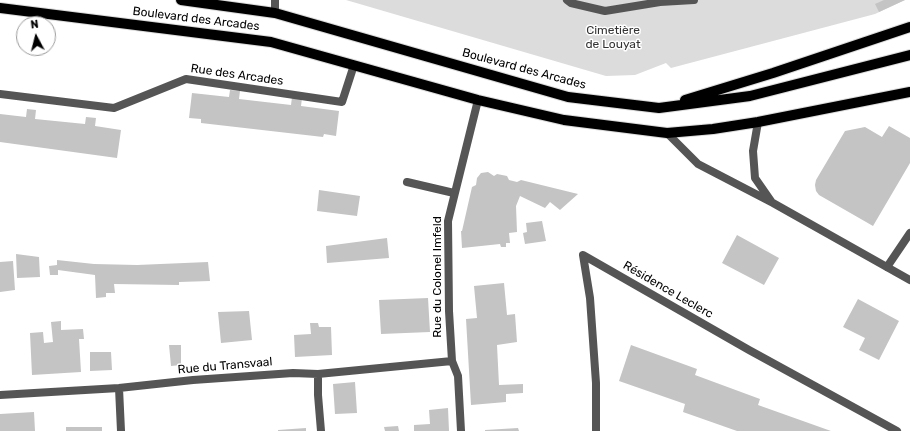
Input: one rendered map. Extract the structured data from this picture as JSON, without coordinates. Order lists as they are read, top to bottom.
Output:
{
  "streets": {
    "main road": ["Boulevard des Arcades"],
    "street": [
      "Rue des Arcades",
      "Rue du Colonel Imfeld",
      "Résidence Leclerc",
      "Rue du Transvaal"
    ]
  },
  "crossings": [
    ["Boulevard des Arcades", "Rue des Arcades"],
    ["Boulevard des Arcades", "Rue du Colonel Imfeld"],
    ["Rue du Colonel Imfeld", "Rue du Transvaal"]
  ],
  "parks": ["Cimetière de Louyat"],
  "north": "top"
}
